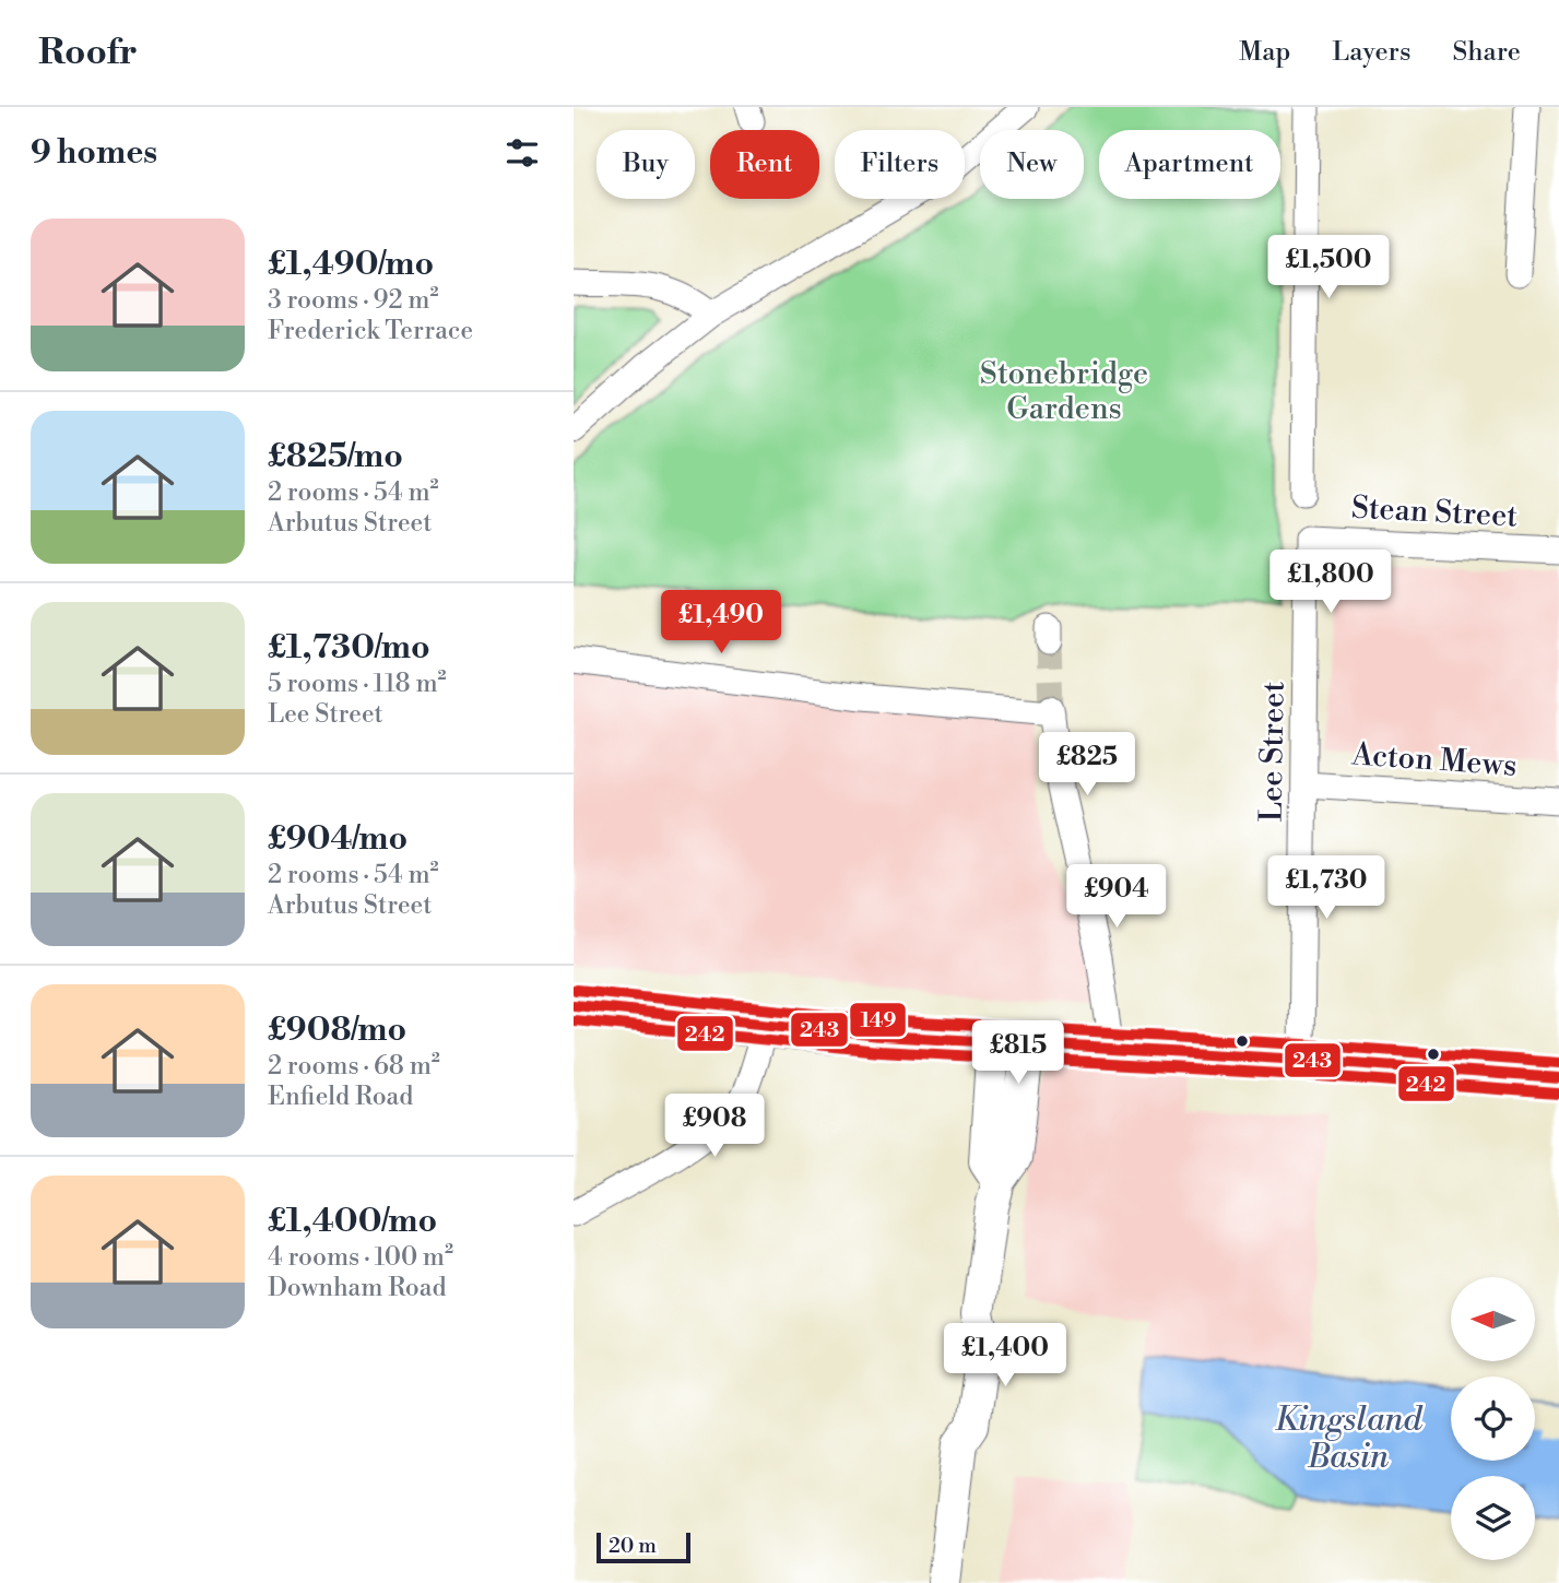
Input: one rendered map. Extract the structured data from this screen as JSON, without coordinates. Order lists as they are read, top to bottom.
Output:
{
  "streets": {
    "street": ["Stean Street", "Lee Street", "Acton Mews"]
  },
  "crossings": [
    ["Stean Street", "Lee Street"],
    ["Lee Street", "Acton Mews"]
  ],
  "water": ["Kingsland Basin"],
  "parks": ["Stonebridge Gardens"],
  "lines": ["transit line 149", "transit line 243", "transit line 242"],
  "scale_bar": "20 m",
  "north": "left",
  "page": {
    "header": "Roofr",
    "nav": ["Map", "Layers", "Share"],
    "heading": "9 homes",
    "chip": [
      "Buy",
      "Rent",
      "Filters",
      "New",
      "Apartment"
    ],
    "list": [
      {
        "name": "£1,490/mo",
        "note": "3 rooms · 92 m² · Frederick Terrace"
      },
      {
        "name": "£825/mo",
        "note": "2 rooms · 54 m² · Arbutus Street"
      },
      {
        "name": "£1,730/mo",
        "note": "5 rooms · 118 m² · Lee Street"
      },
      {
        "name": "£904/mo",
        "note": "2 rooms · 54 m² · Arbutus Street"
      },
      {
        "name": "£908/mo",
        "note": "2 rooms · 68 m² · Enfield Road"
      },
      {
        "name": "£1,400/mo",
        "note": "4 rooms · 100 m² · Downham Road"
      }
    ],
    "price": [
      "£1,500",
      "£1,800",
      "£1,490",
      "£825",
      "£1,730",
      "£904",
      "£815",
      "£908",
      "£1,400"
    ],
    "scale": "20 m"
  }
}
